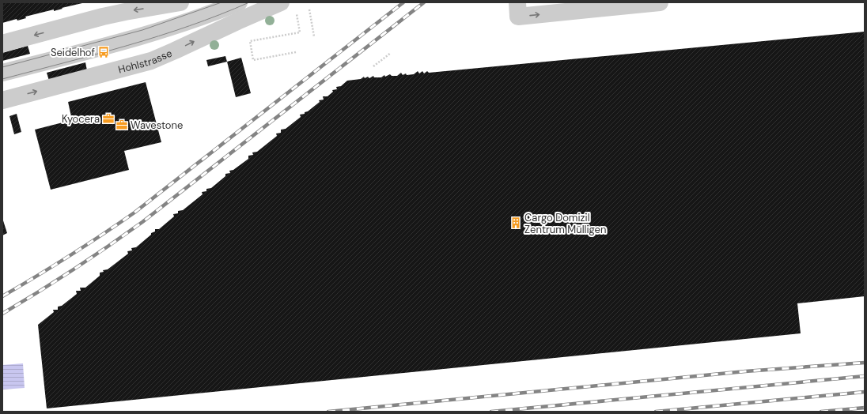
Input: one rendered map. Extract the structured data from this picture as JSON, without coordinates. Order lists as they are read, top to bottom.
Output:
{
  "streets": {
    "street": ["Hohlstrasse"]
  },
  "places": {
    "bus stop": ["Seidelhof"],
    "office": ["Kyocera", "Wavestone"],
    "building": ["Cargo Domizil Zentrum Mülligen"]
  }
}
